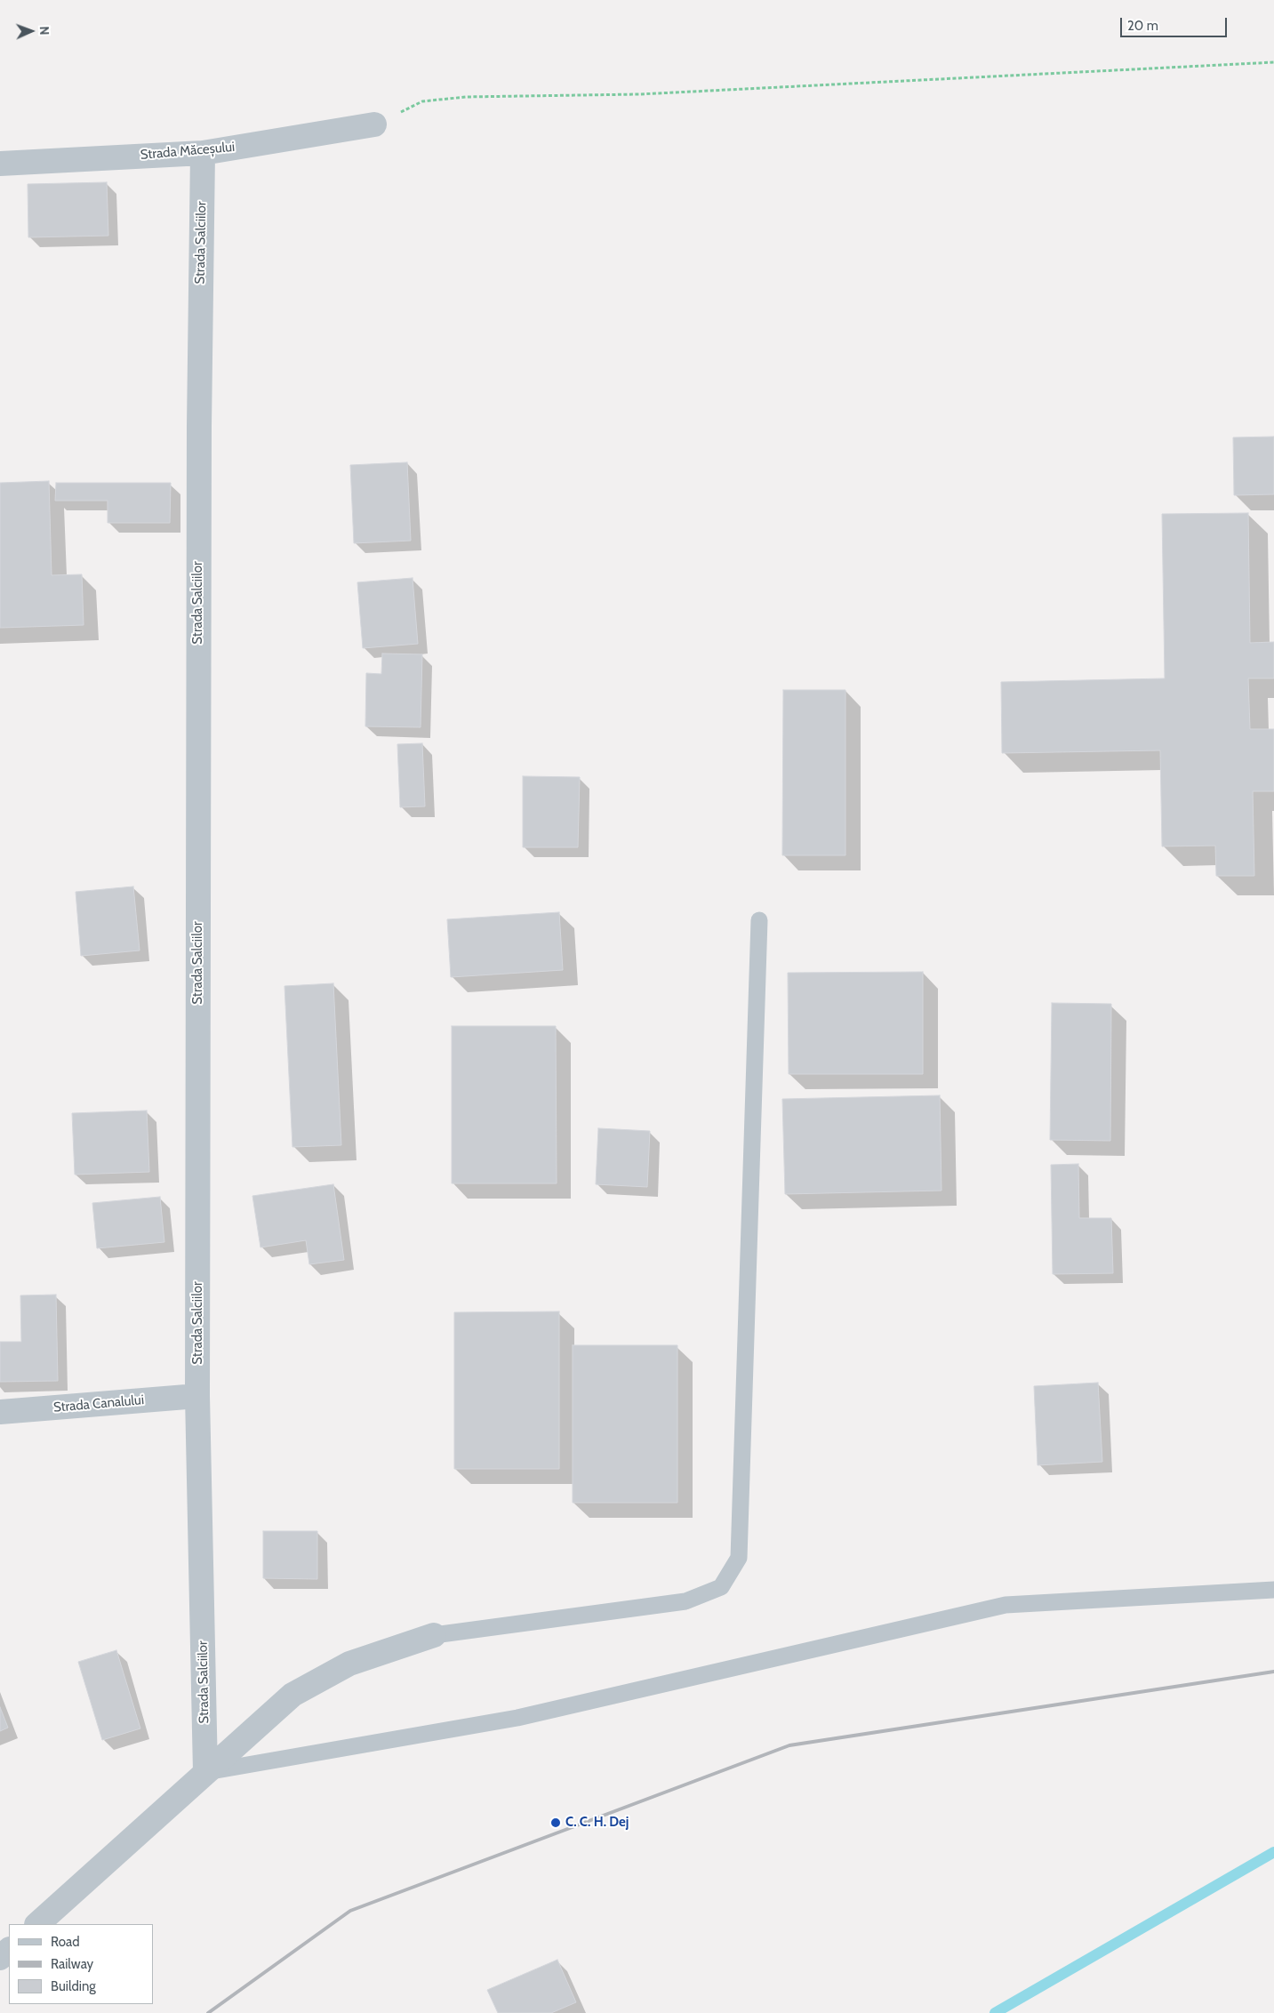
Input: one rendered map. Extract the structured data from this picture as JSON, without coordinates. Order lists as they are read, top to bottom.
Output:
{
  "streets": {
    "street": ["Strada Măceșului", "Strada Salciilor", "Strada Canalului"]
  },
  "crossings": [
    ["Strada Măceșului", "Strada Salciilor"],
    ["Strada Salciilor", "Strada Canalului"]
  ],
  "places": ["C. C. H. Dej"],
  "legend": ["Road", "Railway", "Building"],
  "scale_bar": "20 m",
  "north": "right"
}
